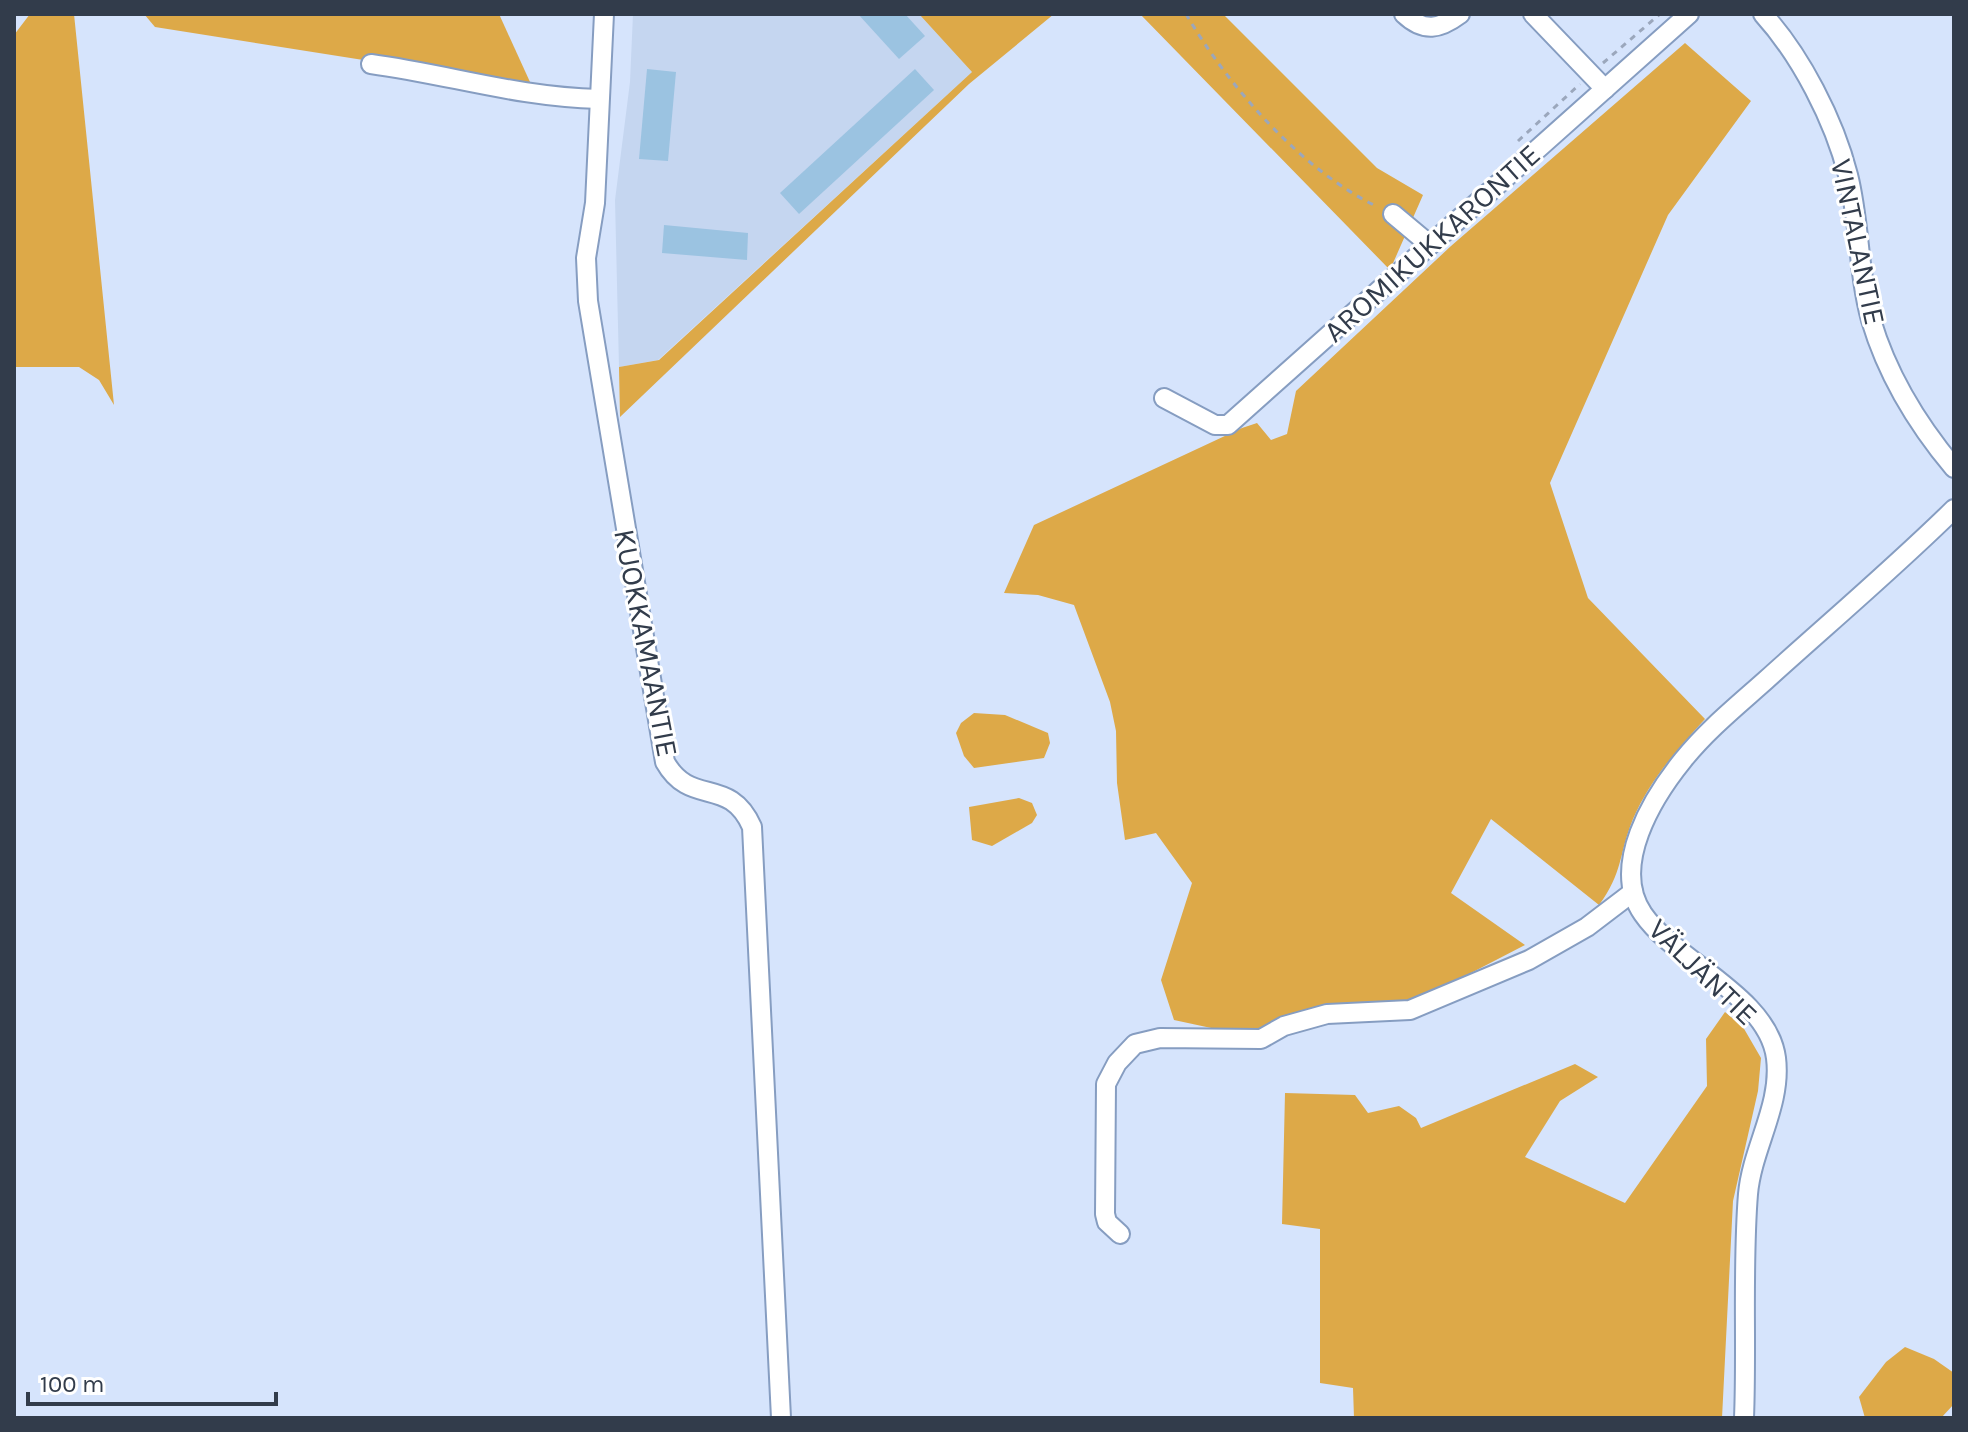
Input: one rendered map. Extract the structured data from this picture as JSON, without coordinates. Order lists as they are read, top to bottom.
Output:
{
  "streets": {
    "street": [
      "VINTALANTIE",
      "AROMIKUKKARONTIE",
      "KUOKKAMAANTIE",
      "VÄLJÄNTIE"
    ]
  },
  "scale_bar": "100 m"
}
